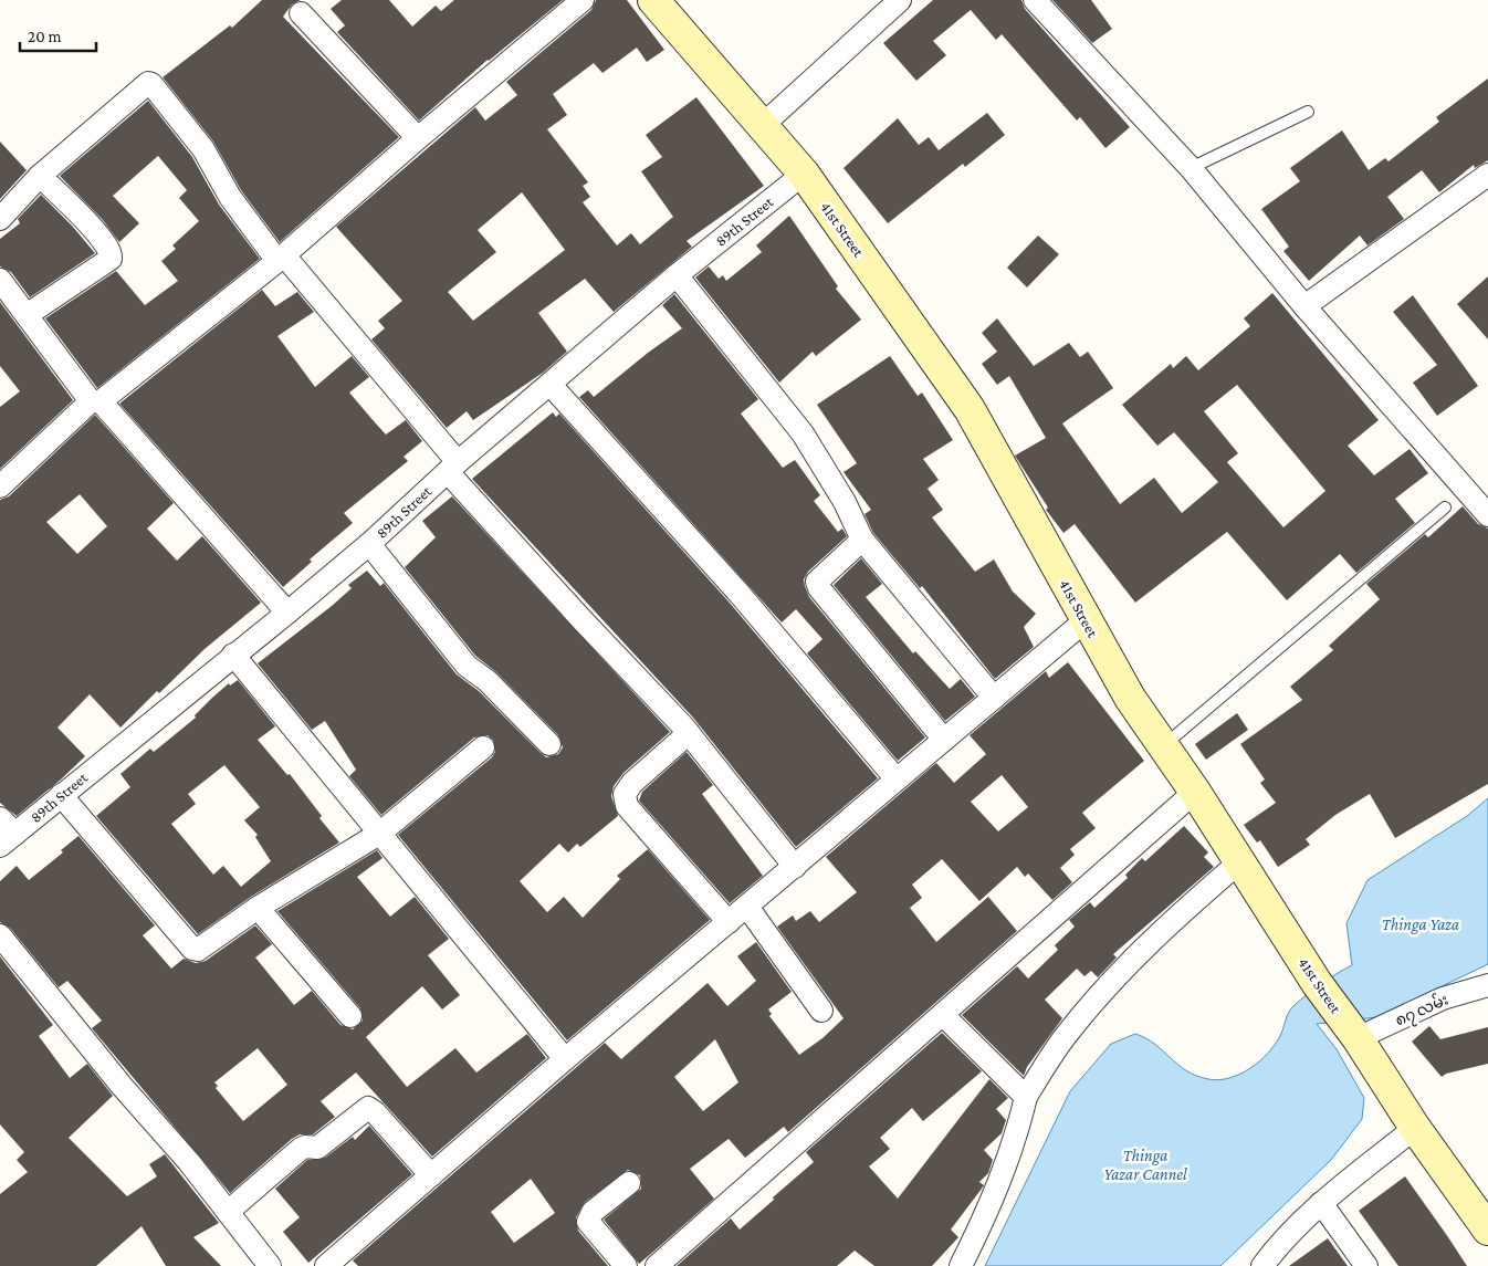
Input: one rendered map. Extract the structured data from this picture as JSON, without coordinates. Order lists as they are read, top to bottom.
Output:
{
  "streets": {
    "main road": ["41st Street"],
    "street": ["89th Street", "၈၇ လမ်း"]
  },
  "crossings": [
    ["89th Street", "41st Street"],
    ["41st Street", "၈၇ လမ်း"]
  ],
  "water": ["Thinga Yaza", "Thinga Yazar Cannel"],
  "scale_bar": "20 m"
}
